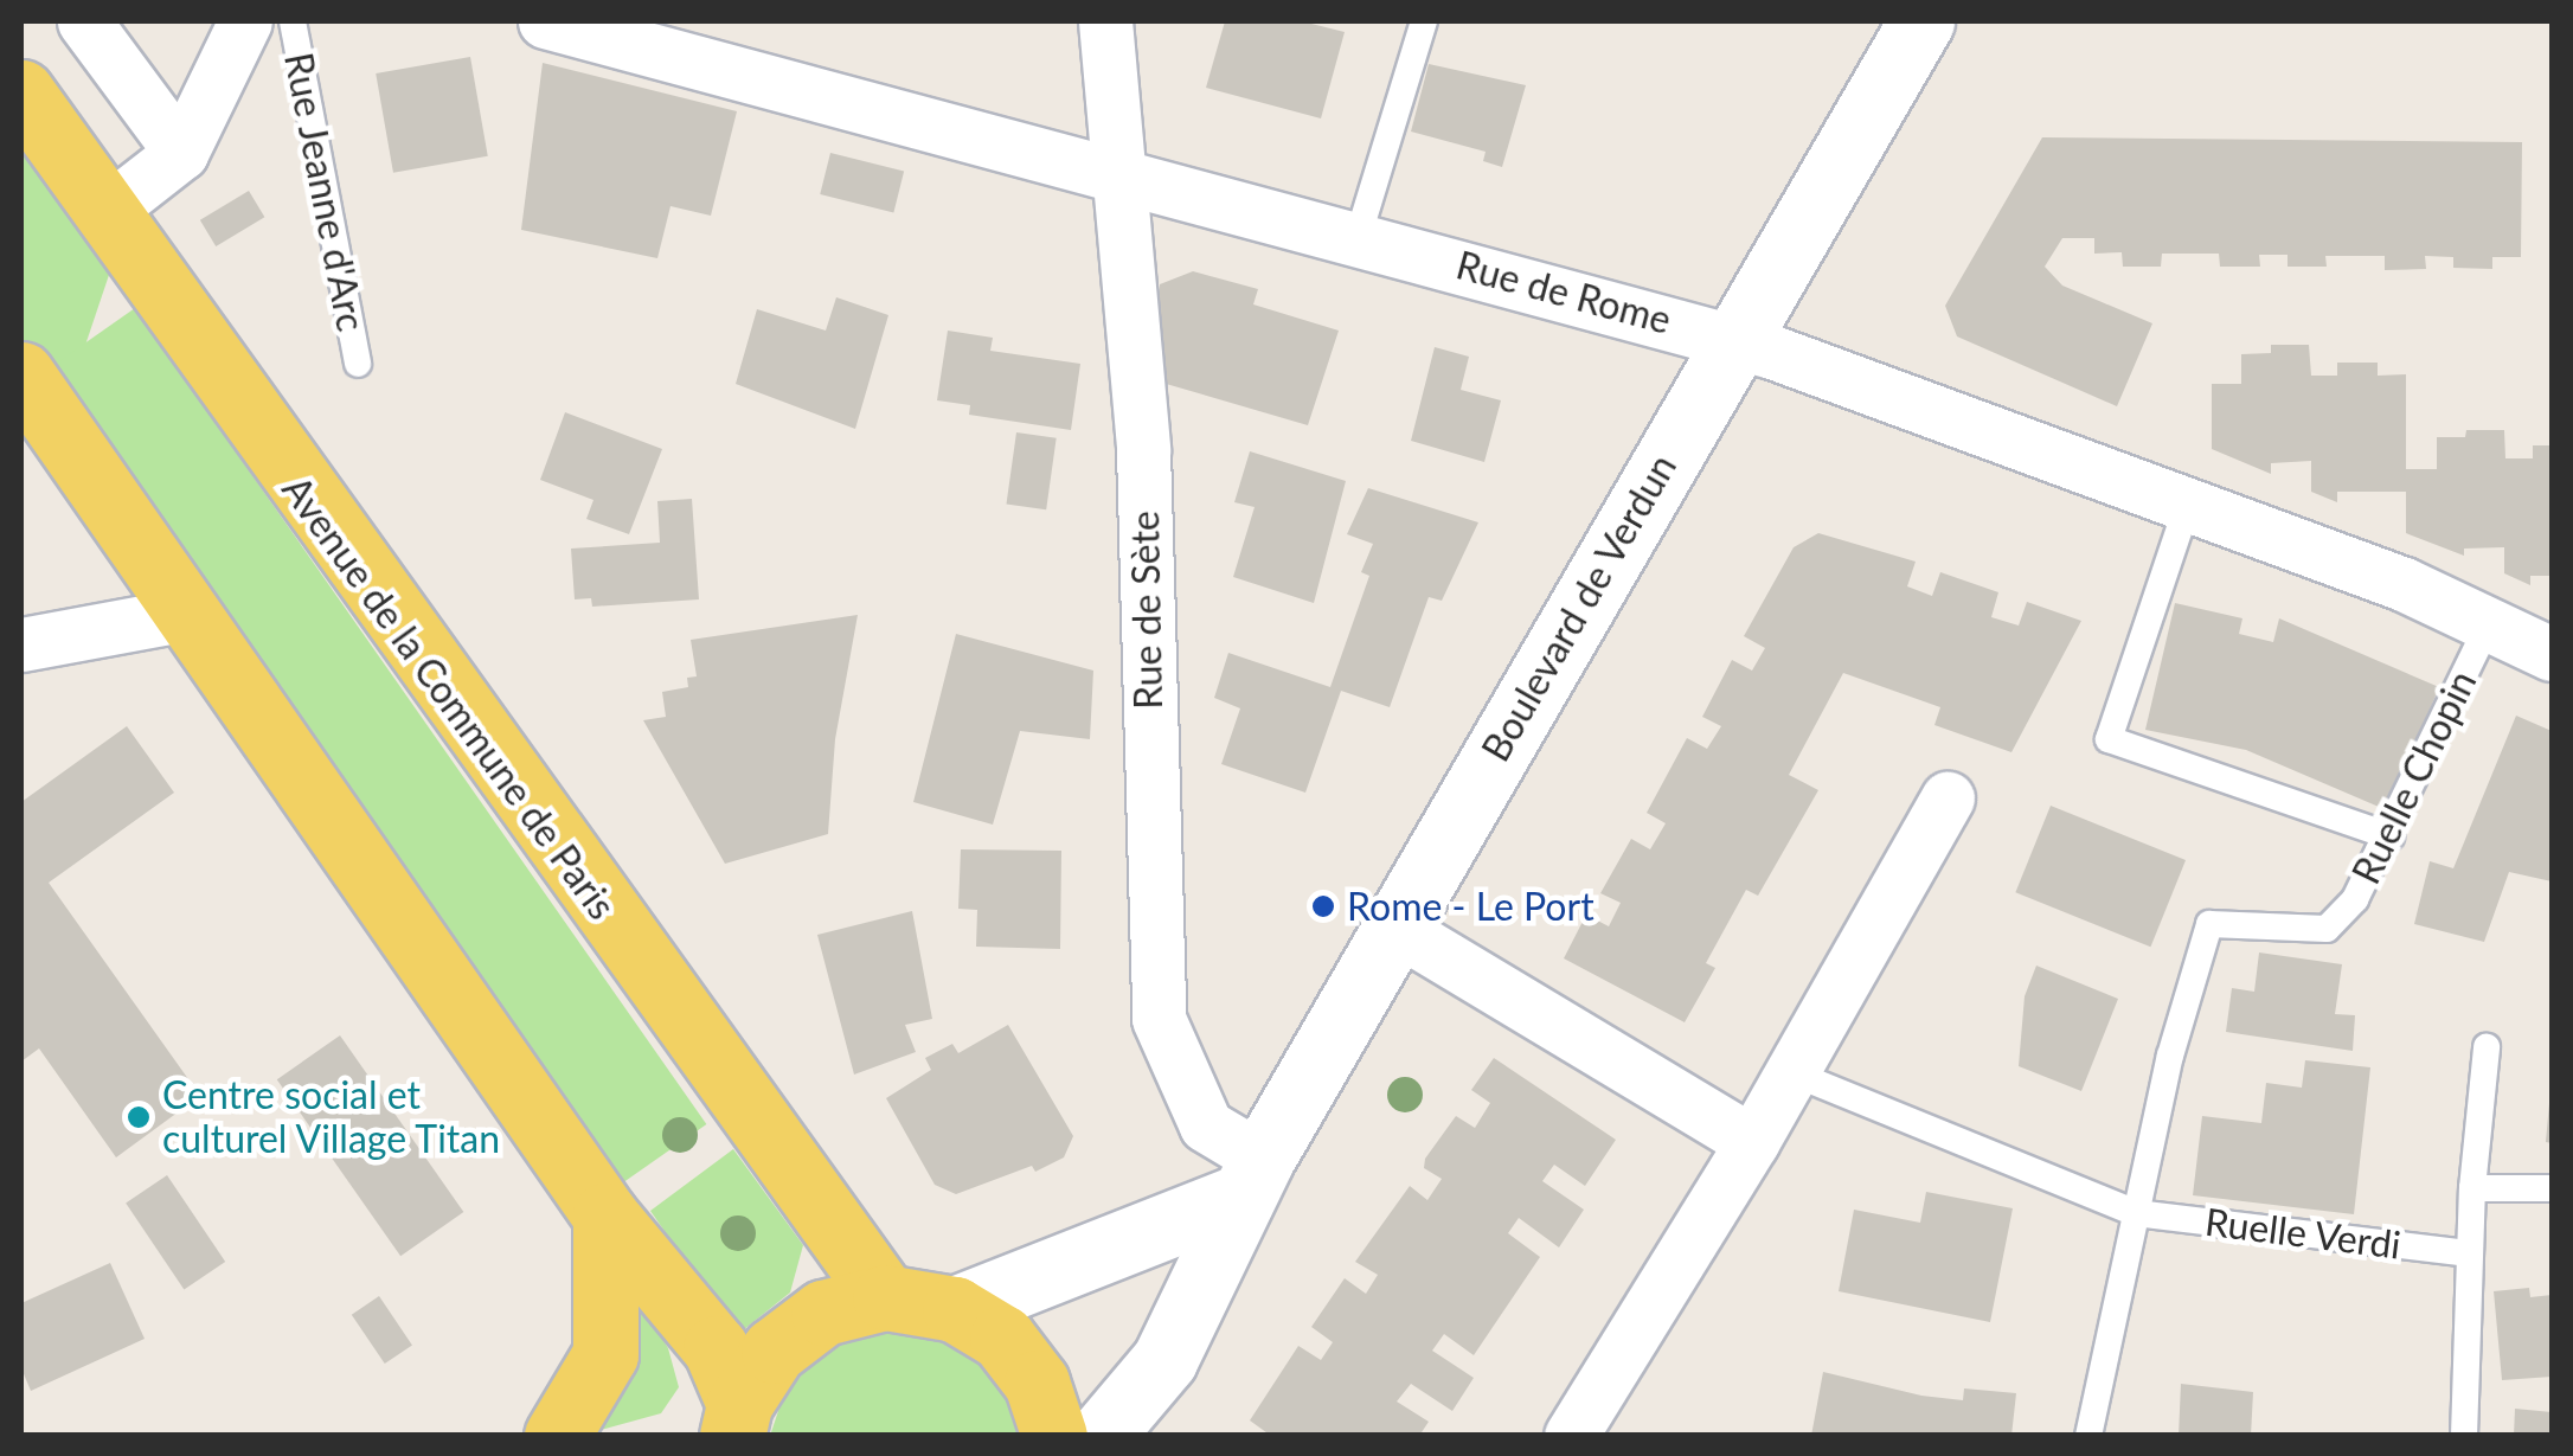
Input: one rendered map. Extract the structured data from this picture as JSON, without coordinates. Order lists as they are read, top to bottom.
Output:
{
  "streets": {
    "main road": ["Boulevard de Verdun", "Avenue de la Commune de Paris"],
    "street": ["Rue de Rome", "Rue de Sète"],
    "lane": ["Rue Jeanne d'Arc", "Ruelle Chopin", "Ruelle Verdi"]
  },
  "crossings": [
    ["Rue de Rome", "Boulevard de Verdun"],
    ["Rue de Rome", "Rue de Sète"],
    ["Rue de Rome", "Ruelle Chopin"],
    ["Boulevard de Verdun", "Rue de Sète"],
    ["Ruelle Chopin", "Ruelle Verdi"]
  ],
  "places": ["Rome - Le Port", "Centre social et culturel Village Titan"]
}
